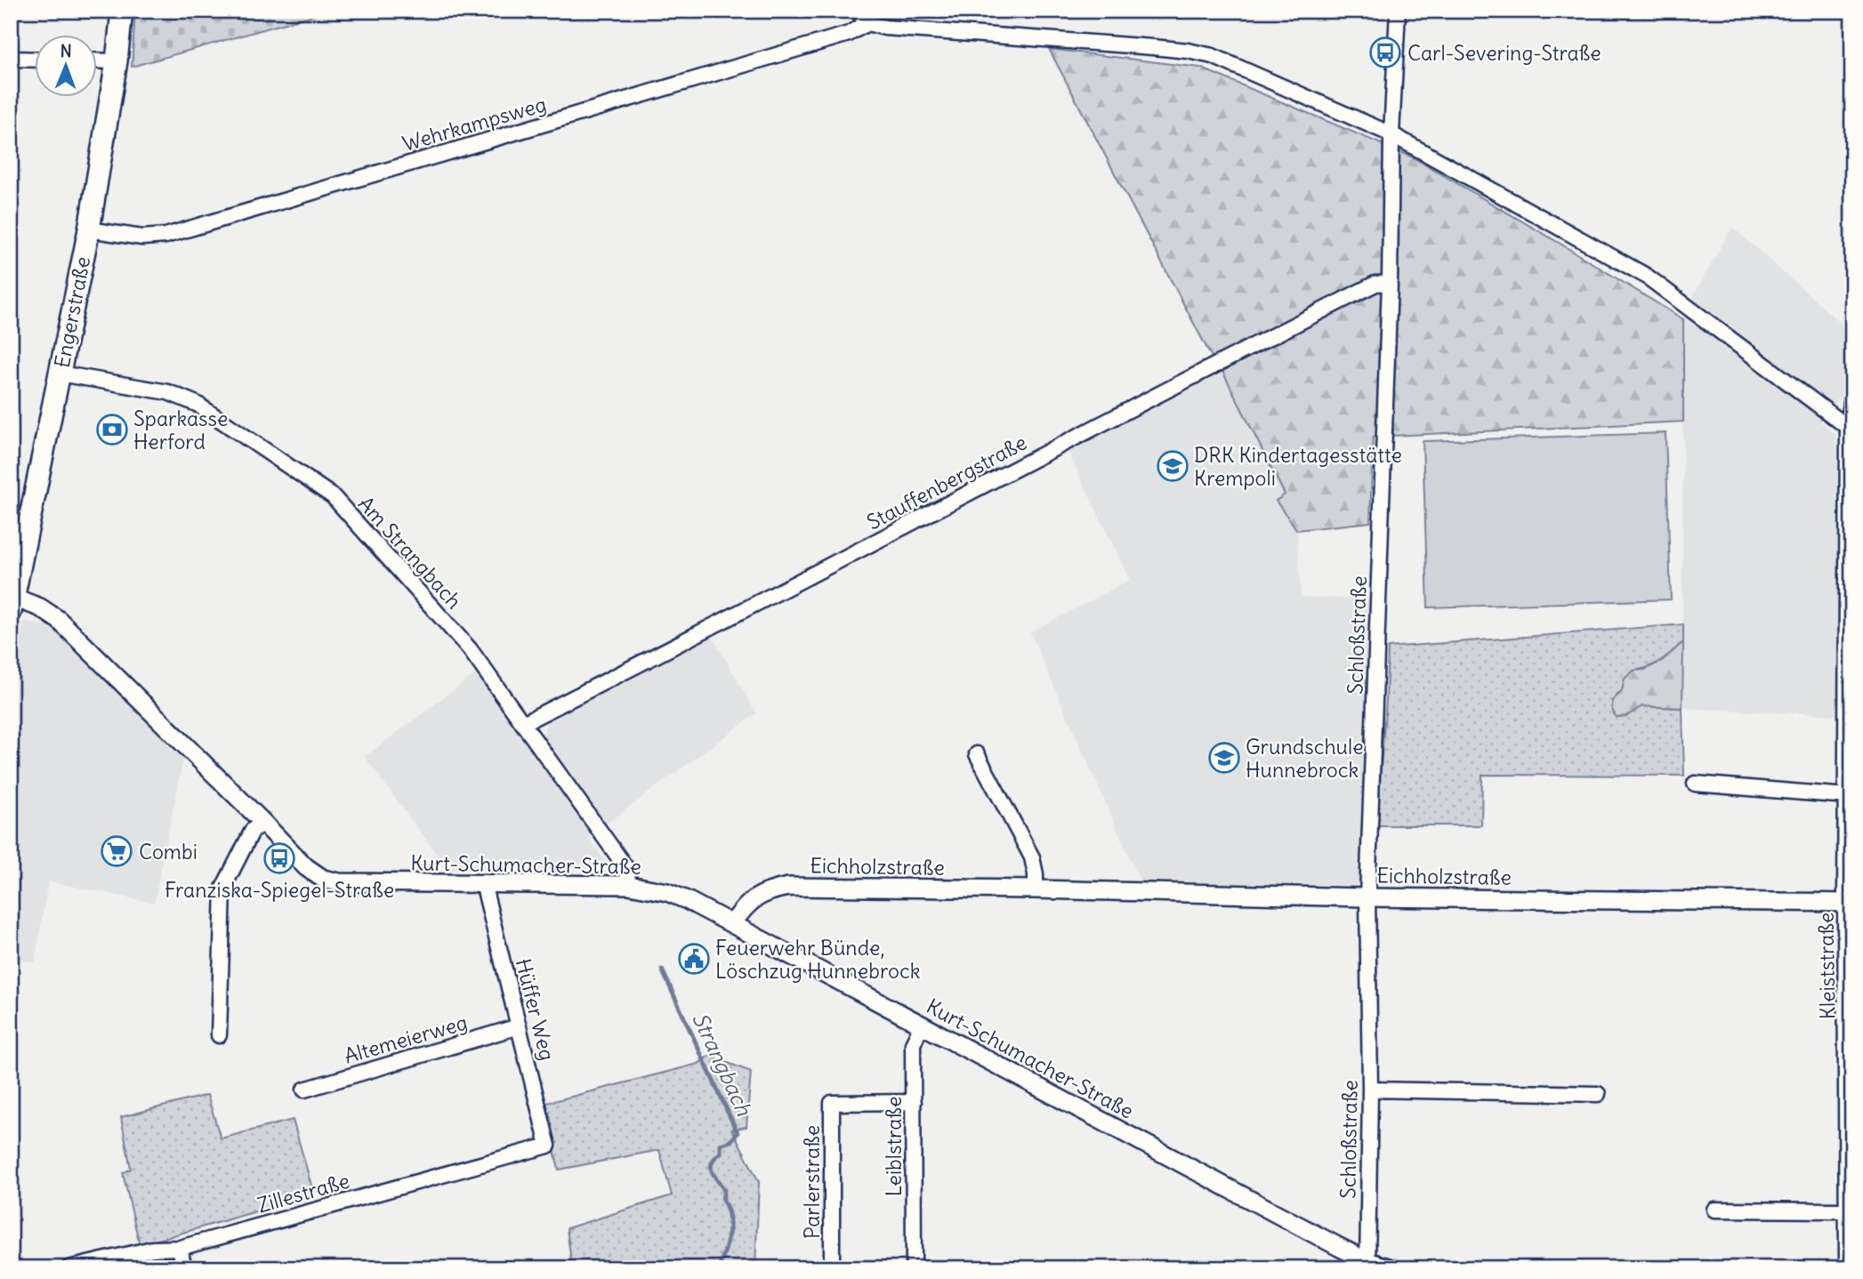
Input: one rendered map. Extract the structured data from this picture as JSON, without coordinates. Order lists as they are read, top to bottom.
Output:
{
  "streets": {
    "main road": ["Engerstraße"],
    "street": [
      "Wehrkampsweg",
      "Stauffenbergstraße",
      "Am Strangbach",
      "Schloßstraße",
      "Kurt-Schumacher-Straße",
      "Eichholzstraße",
      "Kleiststraße",
      "Hüffer Weg",
      "Altemeierweg",
      "Leiblstraße",
      "Parlerstraße",
      "Zillestraße"
    ]
  },
  "crossings": [
    ["Wehrkampsweg", "Engerstraße"],
    ["Engerstraße", "Am Strangbach"],
    ["Engerstraße", "Kurt-Schumacher-Straße"],
    ["Stauffenbergstraße", "Am Strangbach"],
    ["Stauffenbergstraße", "Schloßstraße"],
    ["Am Strangbach", "Kurt-Schumacher-Straße"],
    ["Schloßstraße", "Kurt-Schumacher-Straße"],
    ["Schloßstraße", "Eichholzstraße"],
    ["Kurt-Schumacher-Straße", "Eichholzstraße"],
    ["Kurt-Schumacher-Straße", "Hüffer Weg"],
    ["Kurt-Schumacher-Straße", "Leiblstraße"],
    ["Eichholzstraße", "Kleiststraße"],
    ["Hüffer Weg", "Altemeierweg"],
    ["Hüffer Weg", "Zillestraße"],
    ["Leiblstraße", "Parlerstraße"]
  ],
  "water": ["Strangbach"],
  "places": {
    "bus stop": ["Carl-Severing-Straße", "Franziska-Spiegel-Straße"],
    "bank": ["Sparkasse Herford"],
    "school or university": ["DRK Kindertagesstätte Krempoli", "Grundschule Hunnebrock"],
    "supermarket": ["Combi"],
    "public building": ["Feuerwehr Bünde, Löschzug Hunnebrock"]
  },
  "north": "top"
}
